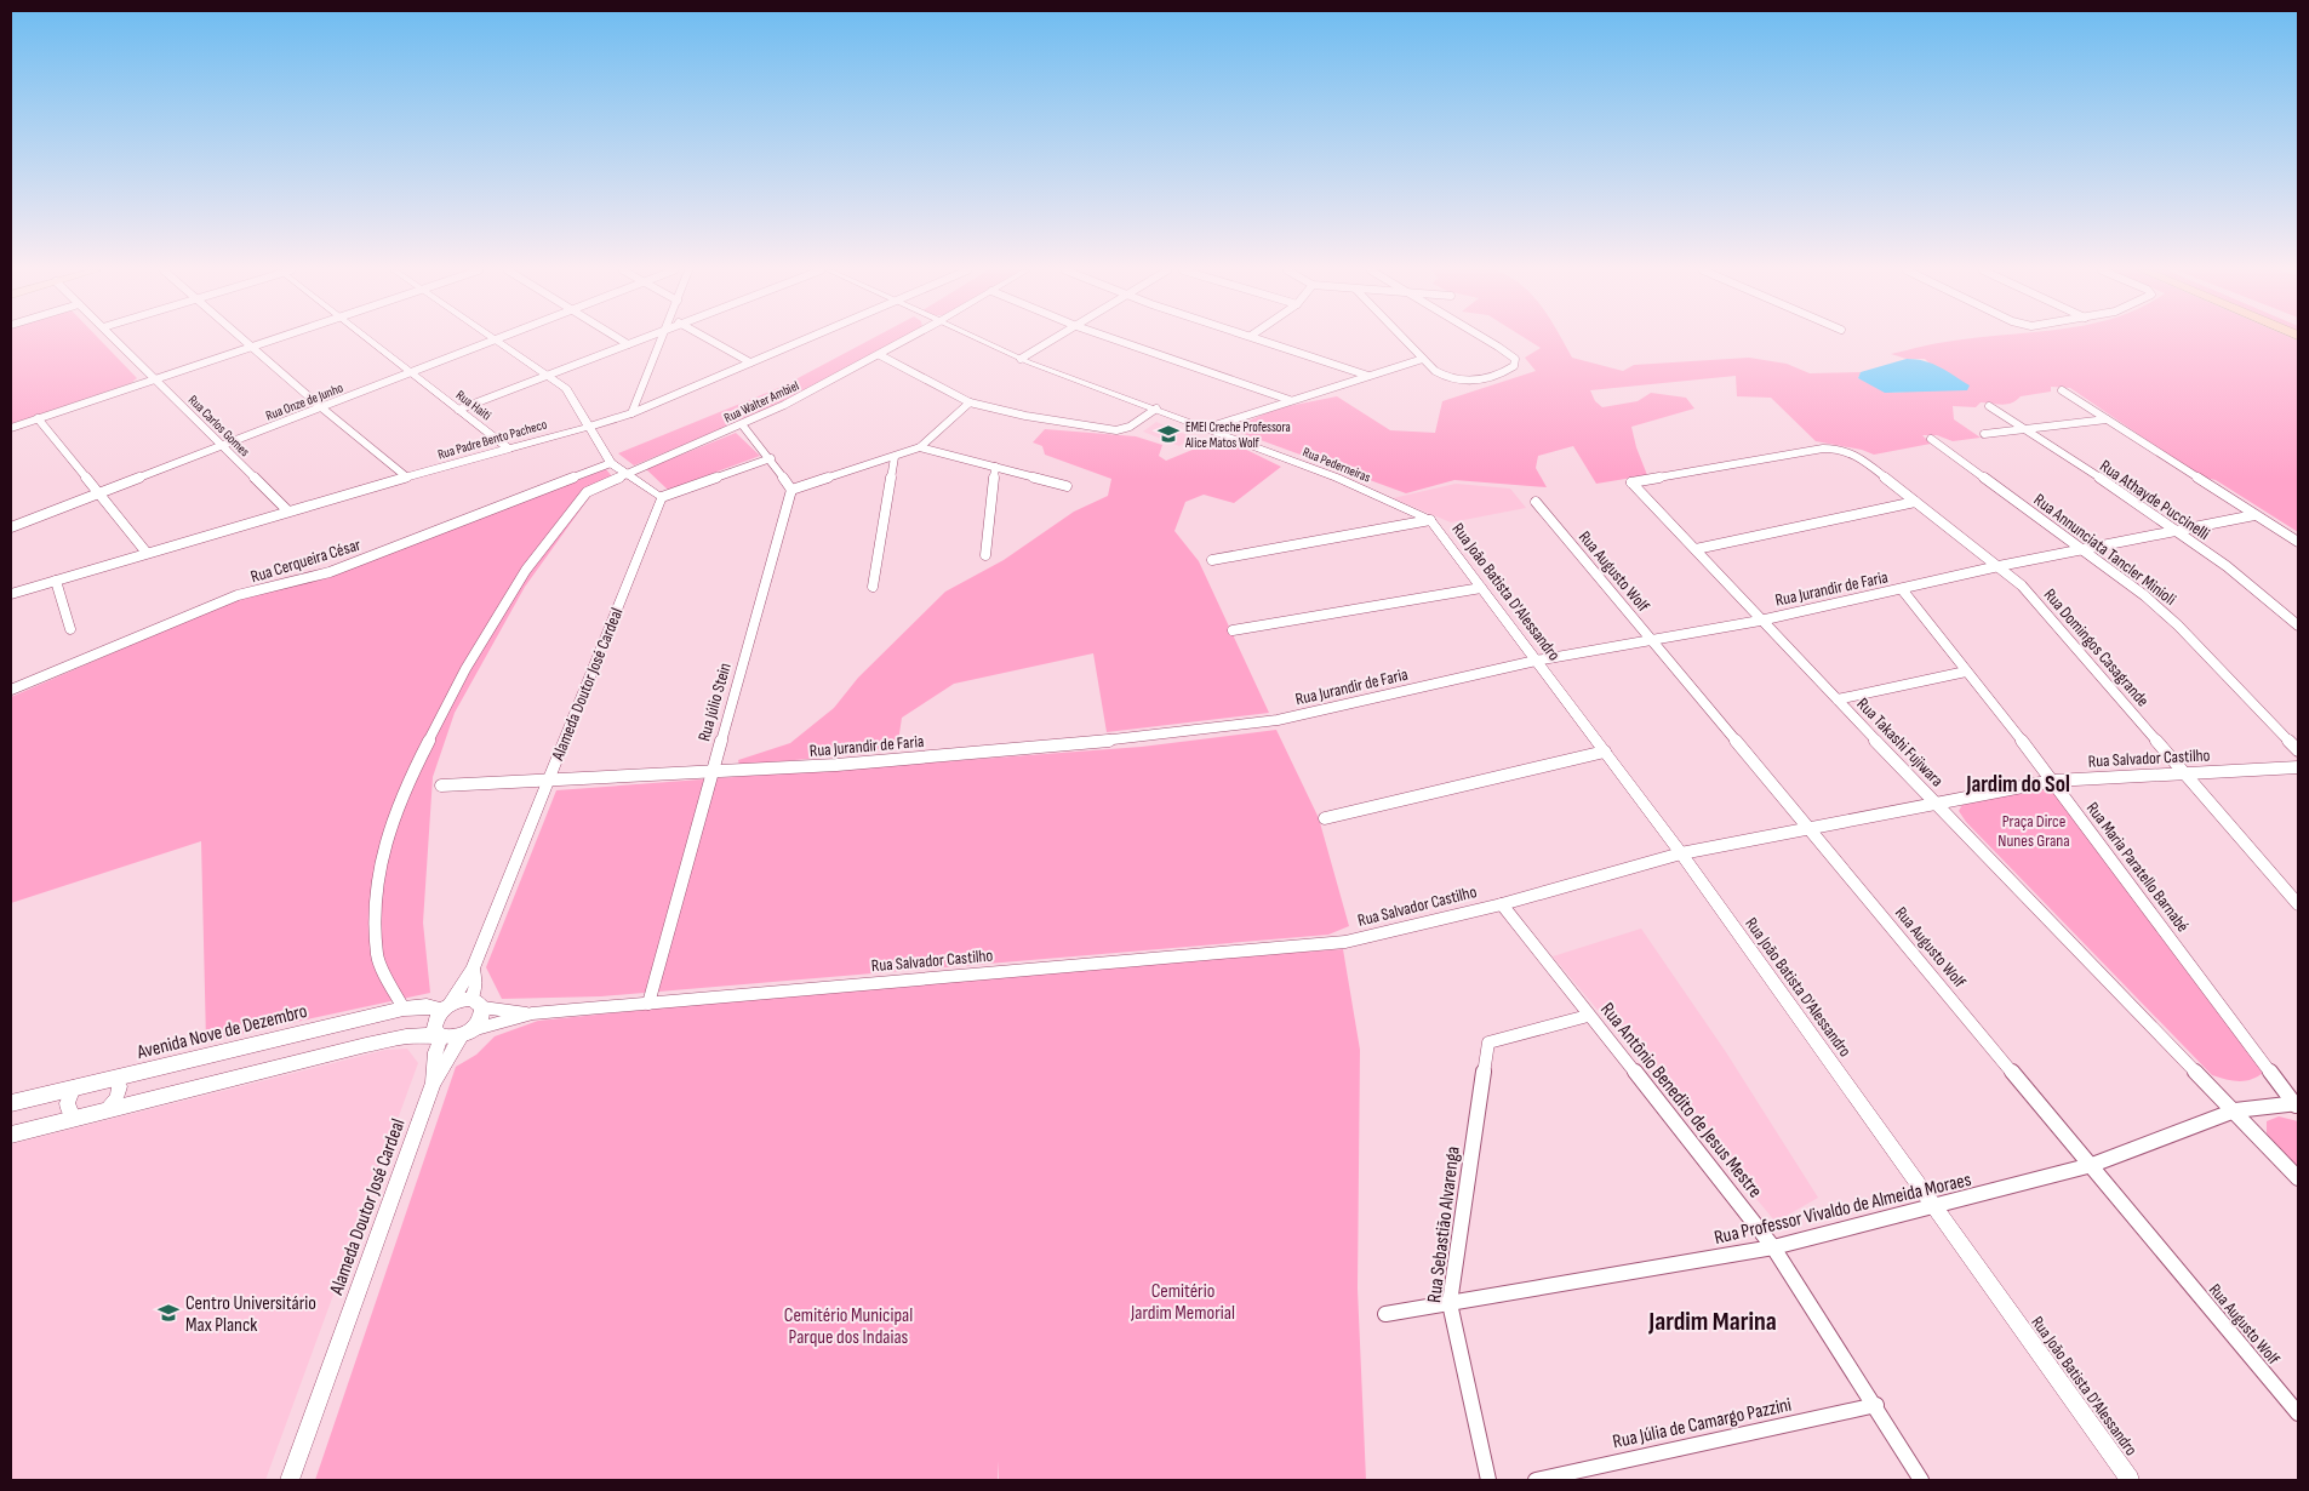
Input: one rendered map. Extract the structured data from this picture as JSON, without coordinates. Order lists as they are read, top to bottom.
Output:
{
  "streets": {
    "main road": ["Avenida Nove de Dezembro"],
    "street": [
      "Rua Onze de Junho",
      "Rua Walter Ambiel",
      "Rua Haiti",
      "Rua Carlos Gomes",
      "Rua Padre Bento Pacheco",
      "Rua Pederneiras",
      "Rua Athayde Puccinelli",
      "Rua Annunciata Tancler Minioli",
      "Rua Cerqueira César",
      "Rua Augusto Wolf",
      "Rua Jurandir de Faria",
      "Rua João Batista D'Alessandro",
      "Rua Domingos Casagrande",
      "Alameda Doutor José Cardeal",
      "Rua Júlio Stein",
      "Rua Takashi Fujiwara",
      "Rua Salvador Castilho",
      "Rua Maria Paratello Barnabé",
      "Rua Antônio Benedito de Jesus Mestre",
      "Rua Professor Vivaldo de Almeida Moraes",
      "Rua Sebastião Alvarenga",
      "Rua Júlia de Camargo Pazzini"
    ]
  },
  "crossings": [
    ["Rua Onze de Junho", "Rua Haiti"],
    ["Rua Onze de Junho", "Rua Carlos Gomes"],
    ["Rua Walter Ambiel", "Avenida Nove de Dezembro"],
    ["Rua Haiti", "Rua Padre Bento Pacheco"],
    ["Rua Carlos Gomes", "Rua Padre Bento Pacheco"],
    ["Rua Pederneiras", "Rua João Batista D'Alessandro"],
    ["Rua Athayde Puccinelli", "Rua Jurandir de Faria"],
    ["Rua Annunciata Tancler Minioli", "Rua Jurandir de Faria"],
    ["Rua Augusto Wolf", "Rua Jurandir de Faria"],
    ["Rua Augusto Wolf", "Rua Salvador Castilho"],
    ["Rua Augusto Wolf", "Rua Professor Vivaldo de Almeida Moraes"],
    ["Rua Jurandir de Faria", "Rua João Batista D'Alessandro"],
    ["Rua Jurandir de Faria", "Rua Domingos Casagrande"],
    ["Rua Jurandir de Faria", "Alameda Doutor José Cardeal"],
    ["Rua Jurandir de Faria", "Rua Júlio Stein"],
    ["Rua Jurandir de Faria", "Rua Takashi Fujiwara"],
    ["Rua Jurandir de Faria", "Rua Maria Paratello Barnabé"],
    ["Rua João Batista D'Alessandro", "Rua Salvador Castilho"],
    ["Rua João Batista D'Alessandro", "Rua Professor Vivaldo de Almeida Moraes"],
    ["Rua Domingos Casagrande", "Rua Takashi Fujiwara"],
    ["Rua Domingos Casagrande", "Rua Salvador Castilho"],
    ["Alameda Doutor José Cardeal", "Rua Salvador Castilho"],
    ["Alameda Doutor José Cardeal", "Avenida Nove de Dezembro"],
    ["Rua Júlio Stein", "Rua Salvador Castilho"],
    ["Rua Takashi Fujiwara", "Rua Salvador Castilho"],
    ["Rua Takashi Fujiwara", "Rua Professor Vivaldo de Almeida Moraes"],
    ["Rua Salvador Castilho", "Rua Maria Paratello Barnabé"],
    ["Rua Salvador Castilho", "Avenida Nove de Dezembro"],
    ["Rua Salvador Castilho", "Rua Antônio Benedito de Jesus Mestre"],
    ["Rua Maria Paratello Barnabé", "Rua Professor Vivaldo de Almeida Moraes"],
    ["Rua Antônio Benedito de Jesus Mestre", "Rua Professor Vivaldo de Almeida Moraes"],
    ["Rua Antônio Benedito de Jesus Mestre", "Rua Sebastião Alvarenga"],
    ["Rua Antônio Benedito de Jesus Mestre", "Rua Júlia de Camargo Pazzini"],
    ["Rua Professor Vivaldo de Almeida Moraes", "Rua Sebastião Alvarenga"]
  ],
  "districts": ["Jardim do Sol", "Jardim Marina"],
  "parks": ["Praça Dirce Nunes Grana", "Cemitério Jardim Memorial", "Cemitério Municipal Parque dos Indaias"],
  "places": {
    "school or university": ["EMEI Creche Professora Alice Matos Wolf", "Centro Universitário Max Planck"]
  }
}
